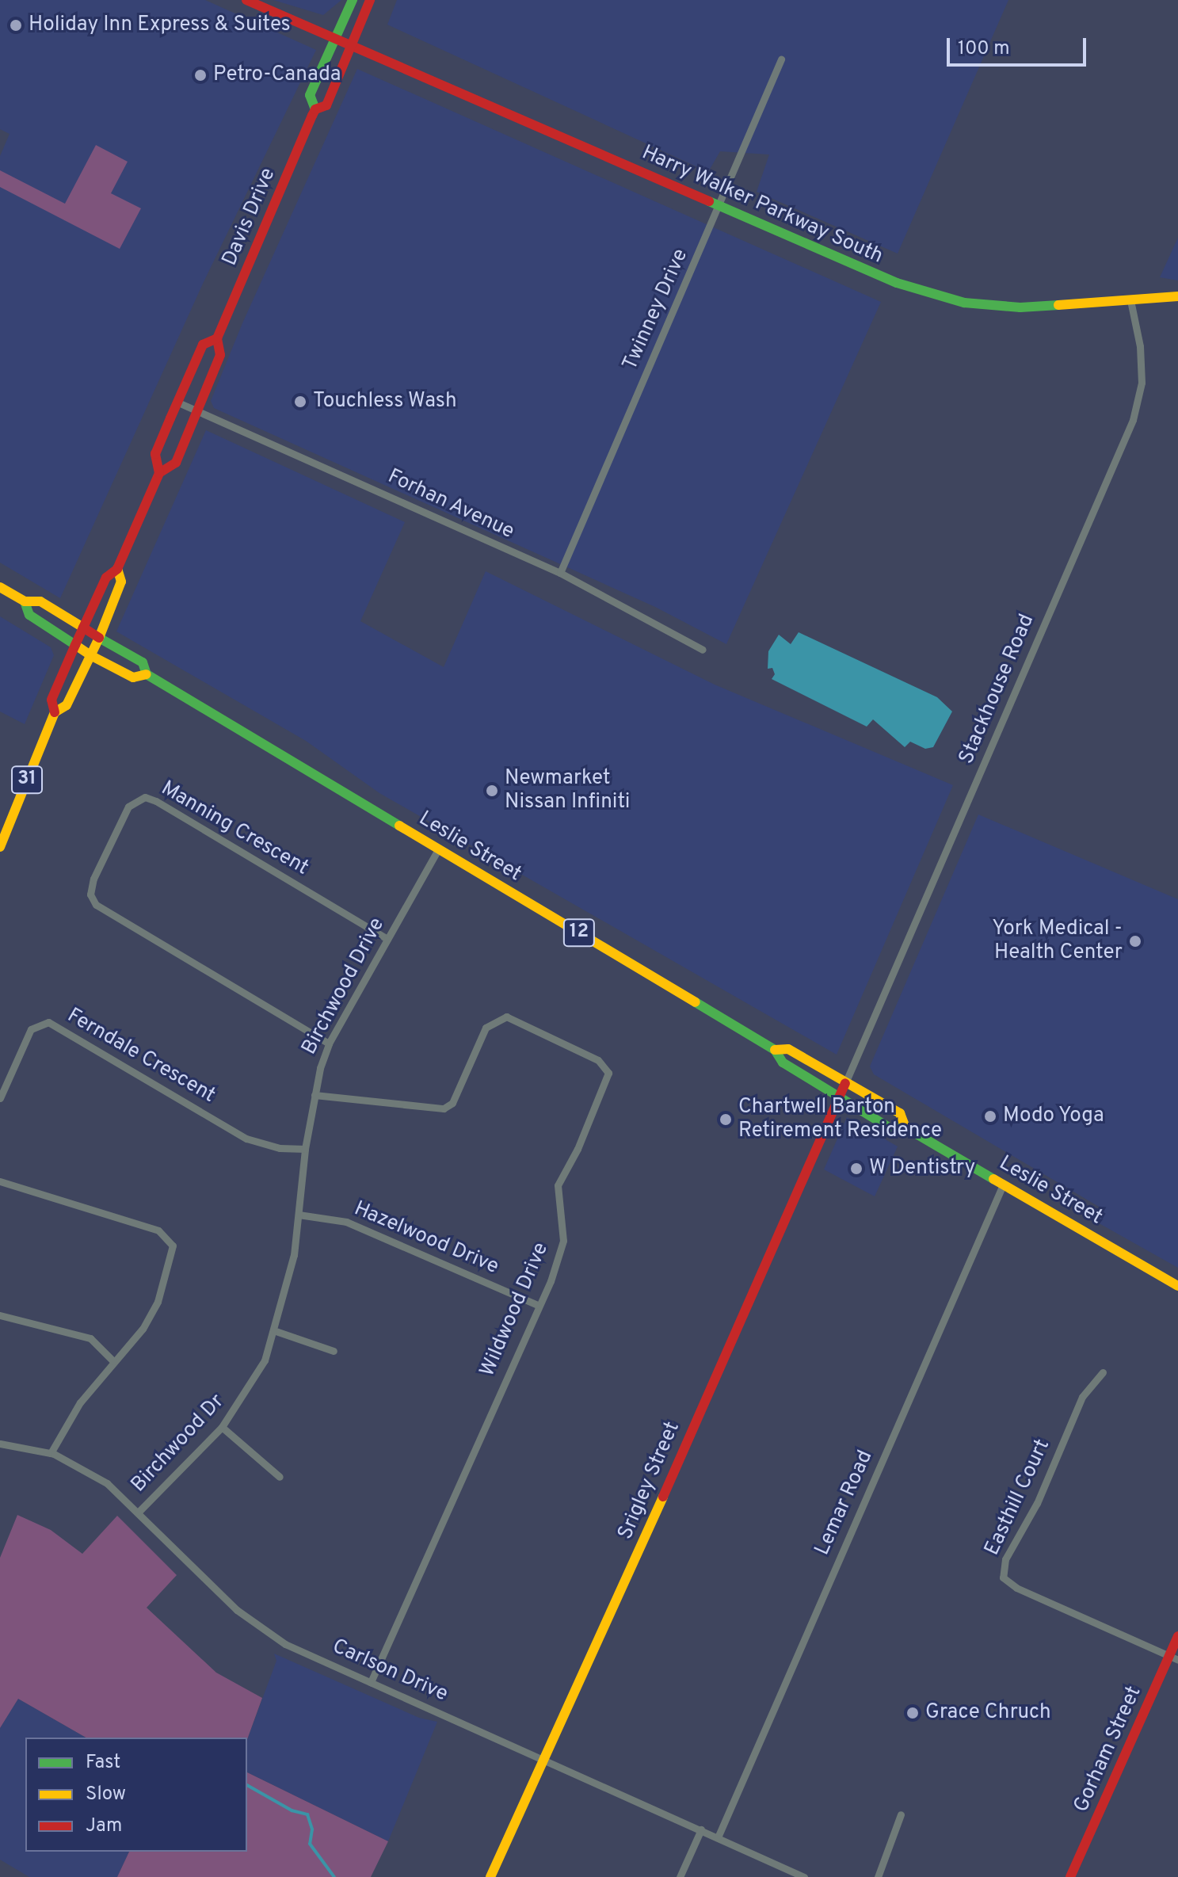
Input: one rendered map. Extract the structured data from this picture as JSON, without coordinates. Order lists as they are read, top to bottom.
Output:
{
  "streets": {
    "main road": [
      "Harry Walker Parkway South",
      "Davis Drive",
      "31",
      "Leslie Street",
      "12",
      "Srigley Street",
      "Gorham Street"
    ],
    "street": [
      "Twinney Drive",
      "Forhan Avenue",
      "Stackhouse Road",
      "Manning Crescent",
      "Birchwood Drive",
      "Ferndale Crescent",
      "Hazelwood Drive",
      "Wildwood Drive",
      "Birchwood Dr",
      "Easthill Court",
      "Lemar Road",
      "Carlson Drive"
    ]
  },
  "crossings": [
    ["Harry Walker Parkway South", "Davis Drive"],
    ["Harry Walker Parkway South", "Twinney Drive"],
    ["Harry Walker Parkway South", "Stackhouse Road"],
    ["Davis Drive", "Forhan Avenue"],
    ["Davis Drive", "Leslie Street"],
    ["Twinney Drive", "Forhan Avenue"],
    ["Stackhouse Road", "Leslie Street"],
    ["Stackhouse Road", "Srigley Street"],
    ["Manning Crescent", "Birchwood Drive"],
    ["Leslie Street", "Birchwood Drive"],
    ["Leslie Street", "Srigley Street"],
    ["Leslie Street", "Lemar Road"],
    ["Birchwood Drive", "Ferndale Crescent"],
    ["Birchwood Drive", "Wildwood Drive"],
    ["Hazelwood Drive", "Wildwood Drive"],
    ["Wildwood Drive", "Carlson Drive"],
    ["Birchwood Dr", "Carlson Drive"],
    ["Srigley Street", "Carlson Drive"],
    ["Easthill Court", "Gorham Street"],
    ["Lemar Road", "Carlson Drive"]
  ],
  "places": [
    "Holiday Inn Express & Suites",
    "Petro-Canada",
    "Touchless Wash",
    "Newmarket Nissan Infiniti",
    "York Medical - Health Center",
    "Modo Yoga",
    "Chartwell Barton Retirement Residence",
    "W Dentistry",
    "Grace Chruch"
  ],
  "legend": ["Fast", "Slow", "Jam"],
  "scale_bar": "100 m"
}
